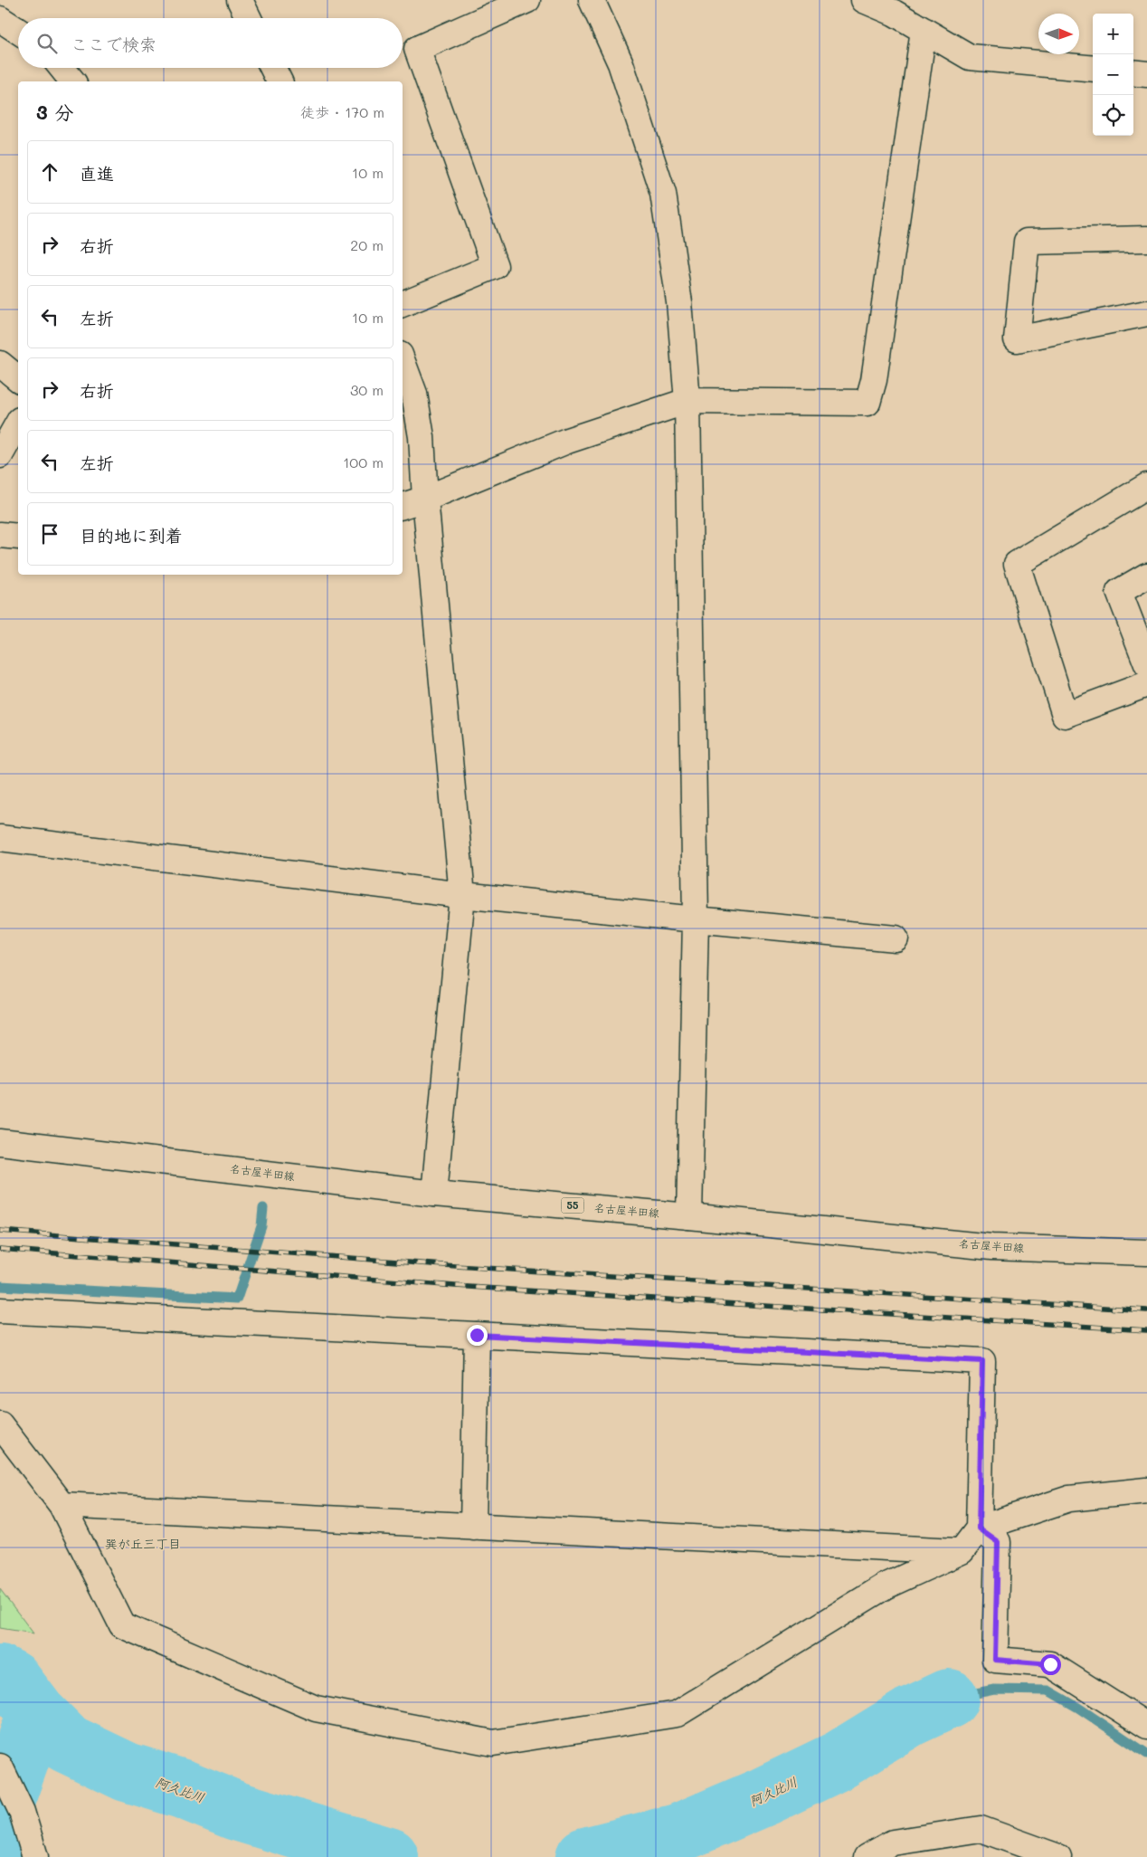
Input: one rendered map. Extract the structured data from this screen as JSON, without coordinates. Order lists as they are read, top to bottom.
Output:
{
  "streets": {
    "street": ["名古屋半田線", "55"]
  },
  "districts": ["巽が丘三丁目"],
  "water": ["阿久比川"],
  "north": "right",
  "page": {
    "map_buttons": ["+", "−"],
    "search": "ここで検索",
    "heading": ["3 分", "徒歩 · 170 m"],
    "list": [
      ["直進", "10 m"],
      ["右折", "20 m"],
      ["左折", "10 m"],
      ["右折", "30 m"],
      ["左折", "100 m"],
      "目的地に到着"
    ]
  }
}
